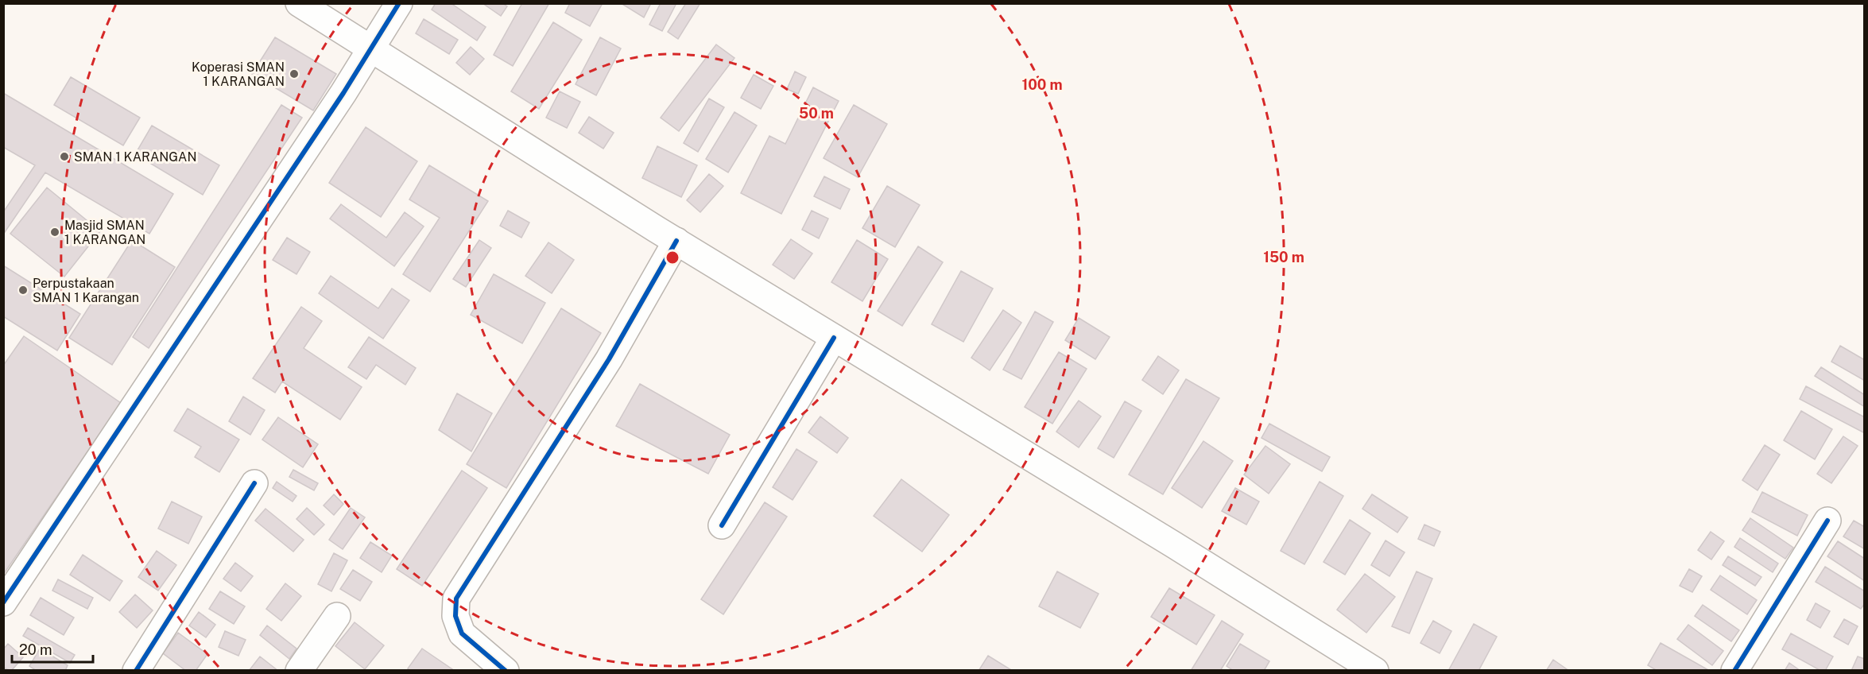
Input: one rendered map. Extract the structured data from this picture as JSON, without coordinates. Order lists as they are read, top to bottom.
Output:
{
  "places": [
    "Koperasi SMAN 1 KARANGAN",
    "SMAN 1 KARANGAN",
    "Masjid SMAN 1 KARANGAN",
    "Perpustakaan SMAN 1 Karangan"
  ],
  "scale_bar": "20 m",
  "rings": ["100 m", "50 m", "150 m"]
}
